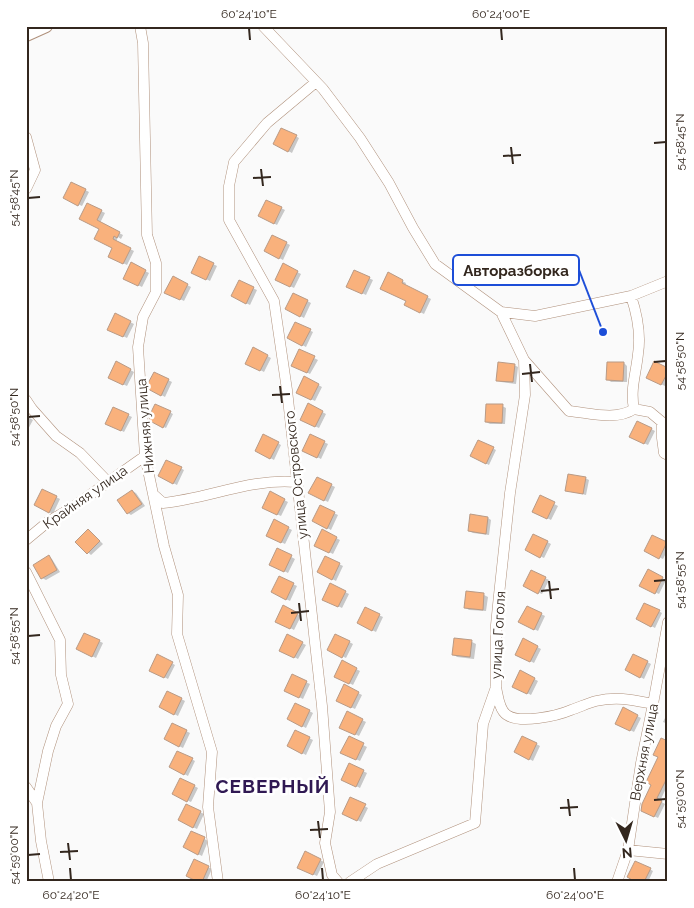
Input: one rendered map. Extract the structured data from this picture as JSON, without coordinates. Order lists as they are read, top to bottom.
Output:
{
  "streets": {
    "street": [
      "Нижняя улица",
      "улица Островского",
      "Крайняя улица",
      "улица Гоголя",
      "Верхняя улица"
    ]
  },
  "crossings": [
    ["Нижняя улица", "Крайняя улица"]
  ],
  "districts": ["СЕВЕРНЫЙ"],
  "places": ["Авторазборка"],
  "north": "bottom",
  "coordinates": [
    "60°24'10\"E",
    "60°24'00\"E",
    "54°58'45\"N",
    "54°58'50\"N",
    "54°58'55\"N",
    "54°59'00\"N",
    "60°24'20\"E"
  ]
}
